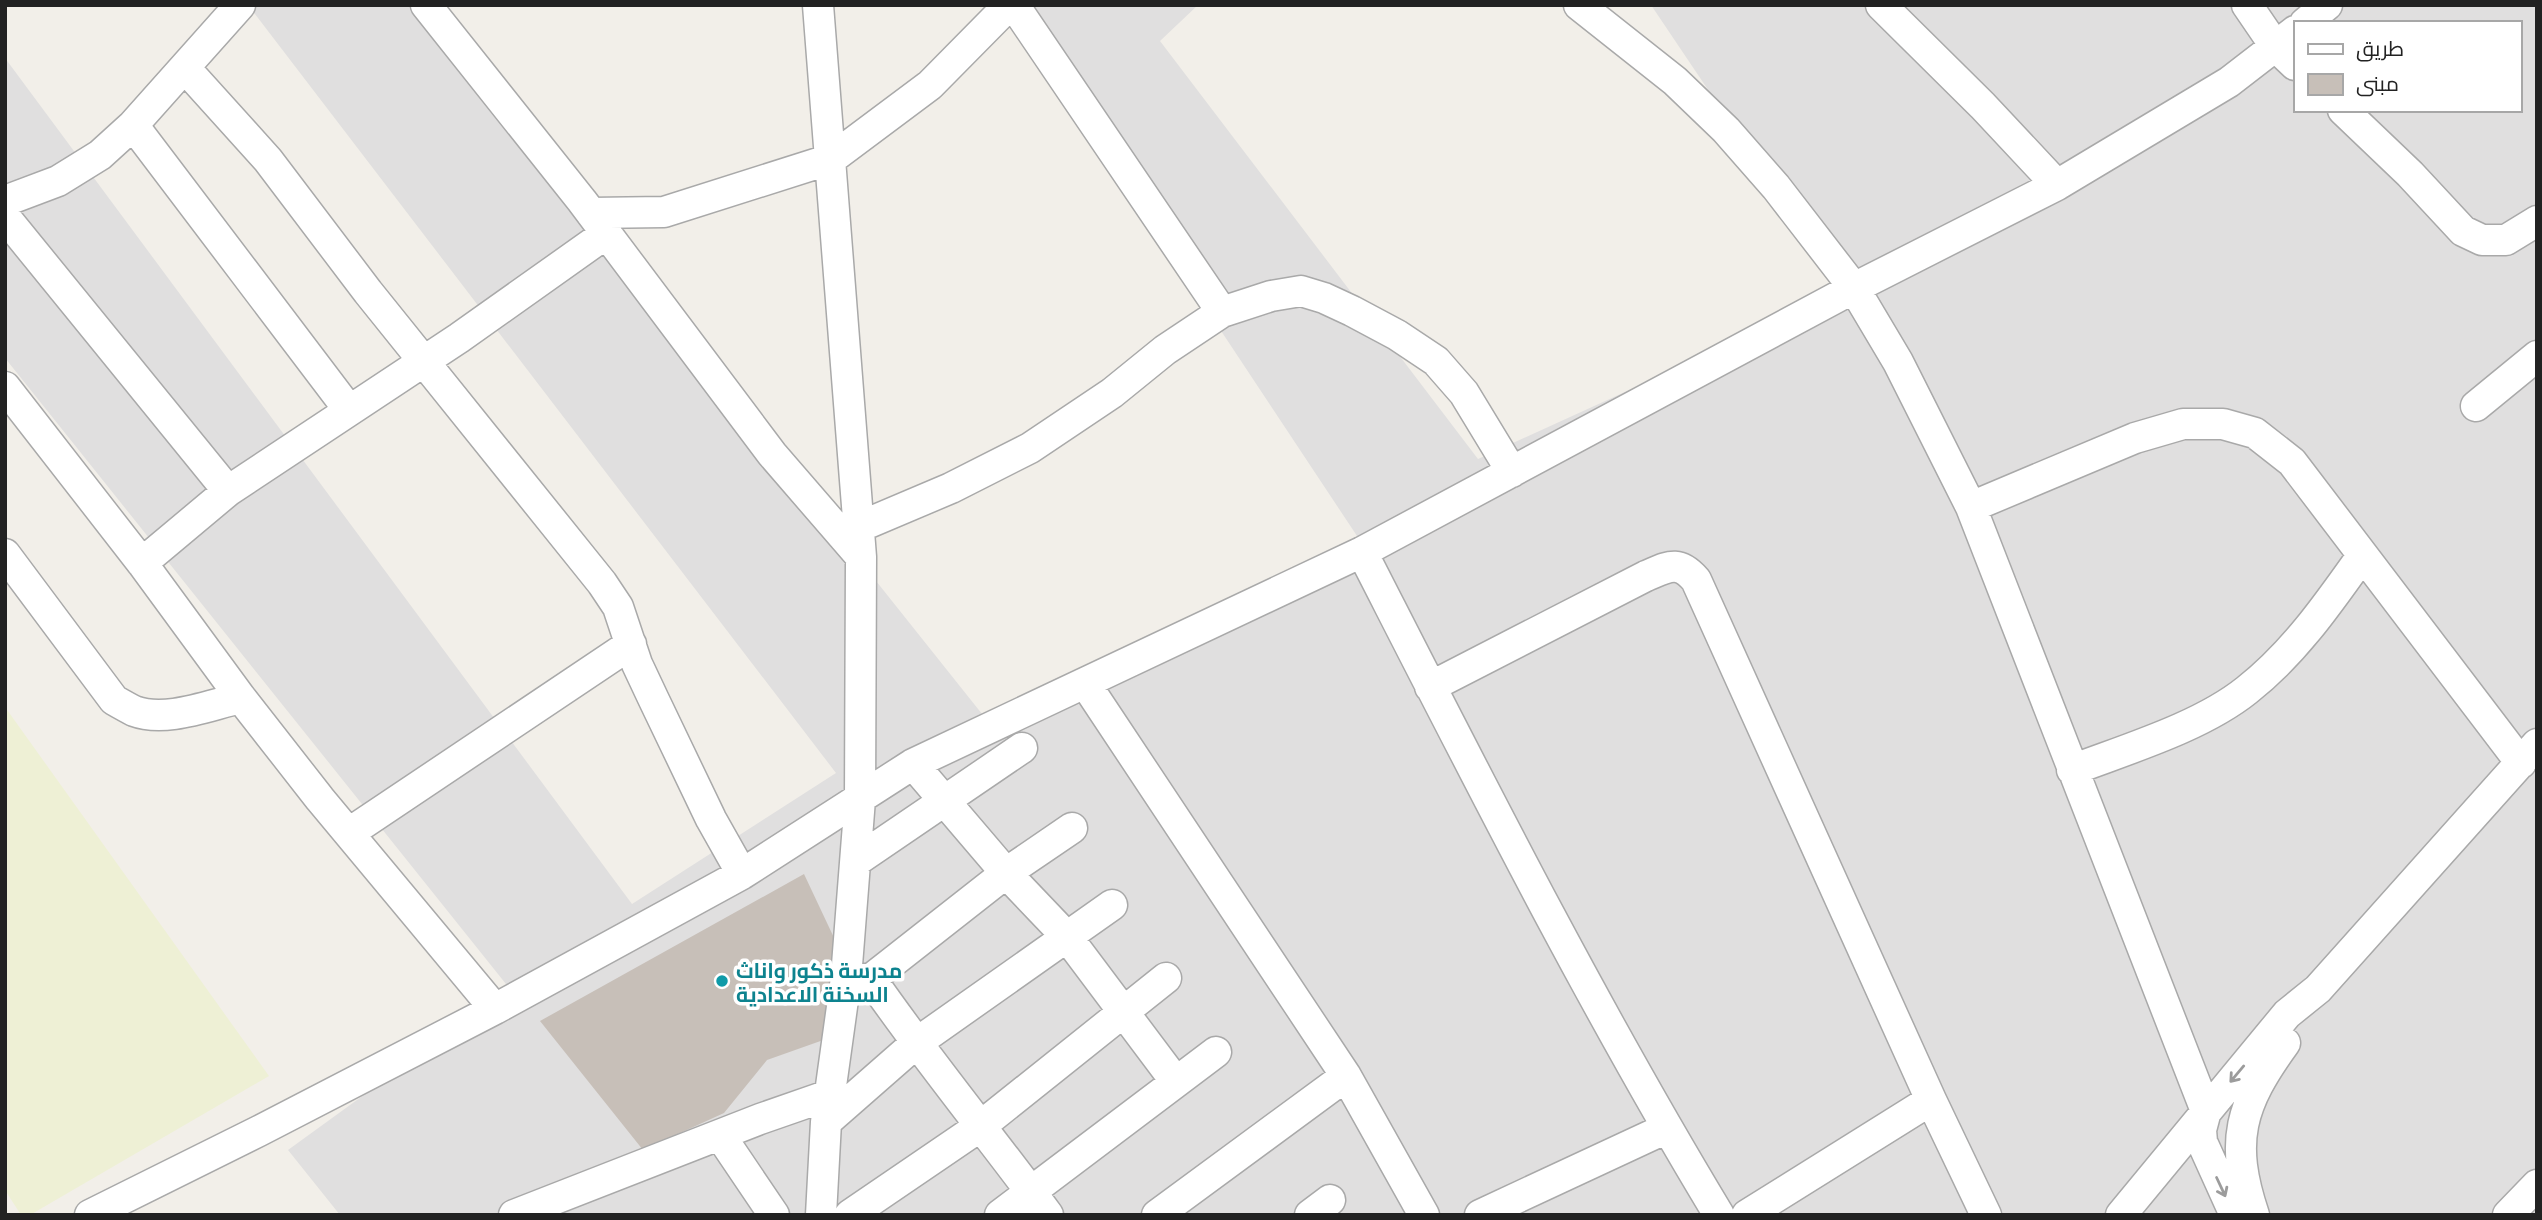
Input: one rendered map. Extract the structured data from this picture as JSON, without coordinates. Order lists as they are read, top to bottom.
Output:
{
  "places": ["مدرسة ذكور واناث السخنة الاعدادية"],
  "legend": ["طريق", "مبنى"]
}
